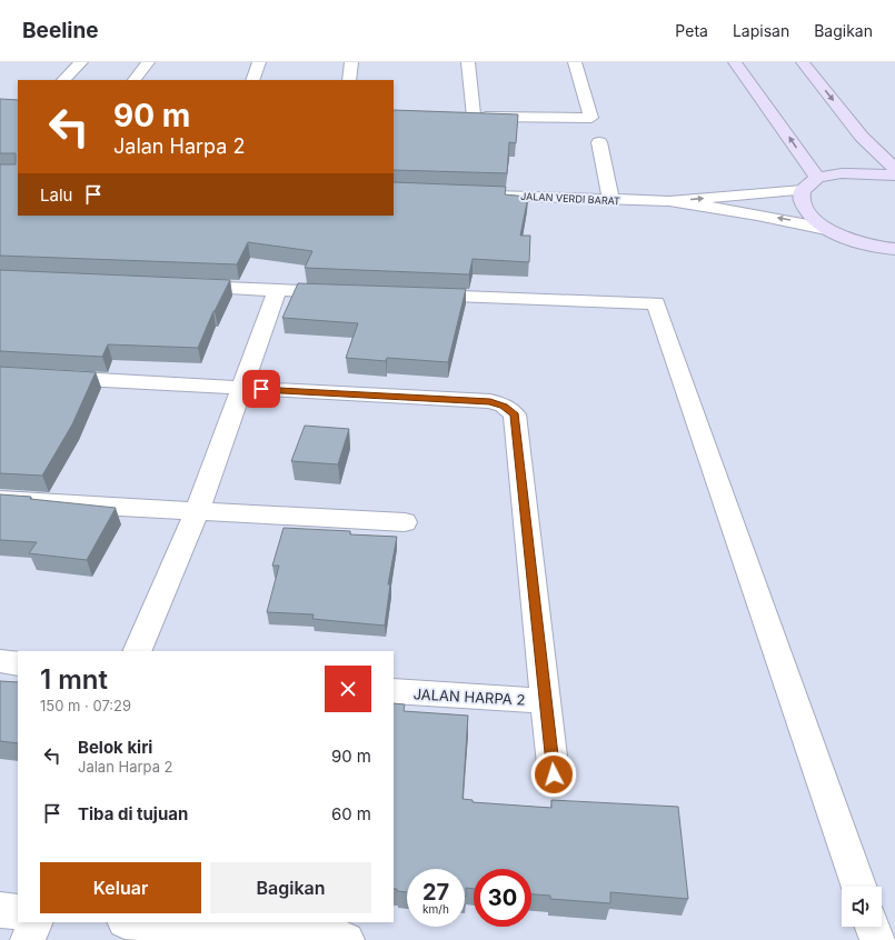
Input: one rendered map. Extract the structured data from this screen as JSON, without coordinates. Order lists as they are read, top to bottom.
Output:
{
  "streets": {
    "street": ["JALAN VERDI BARAT", "JALAN HARPA 2"]
  },
  "page": {
    "header": "Beeline",
    "nav": ["Peta", "Lapisan", "Bagikan"],
    "turn": ["90 m", "Jalan Harpa 2"],
    "then": "Lalu",
    "heading": ["1 mnt", "150 m · 07:29"],
    "list": [
      {
        "name": "Belok kiri",
        "note": "Jalan Harpa 2",
        "value": "90 m"
      },
      {
        "name": "Tiba di tujuan",
        "value": "60 m"
      }
    ],
    "buttons": ["Keluar", "Bagikan"],
    "speed": "27 km/h",
    "limit": "30"
  }
}
